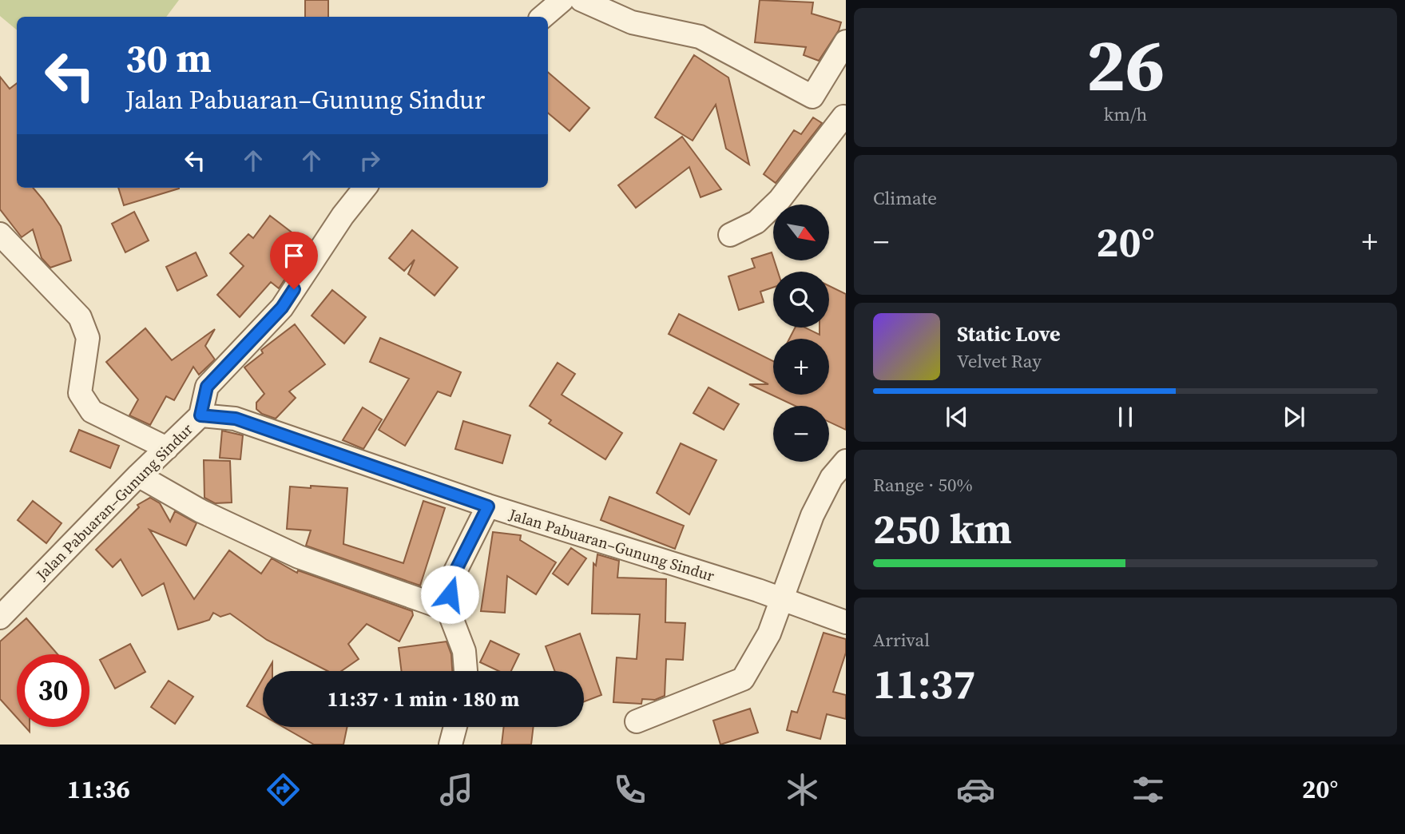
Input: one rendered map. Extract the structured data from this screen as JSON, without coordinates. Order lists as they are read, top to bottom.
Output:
{
  "streets": {
    "street": ["Jalan Pabuaran–Gunung Sindur"]
  },
  "north": "bottom right",
  "page": {
    "tile": [
      ["26", "km/h"],
      "Climate",
      ["Range · 50%", "250 km"],
      ["Arrival", "11:37"]
    ],
    "turn": ["30 m", "Jalan Pabuaran–Gunung Sindur"],
    "map_buttons": ["+", "−"],
    "heat": ["−", "20°", "+"],
    "song": ["Static Love", "Velvet Ray"],
    "limit": "30",
    "trip": "11:37 · 1 min · 180 m",
    "tabs": ["11:36", "20°"]
  }
}
